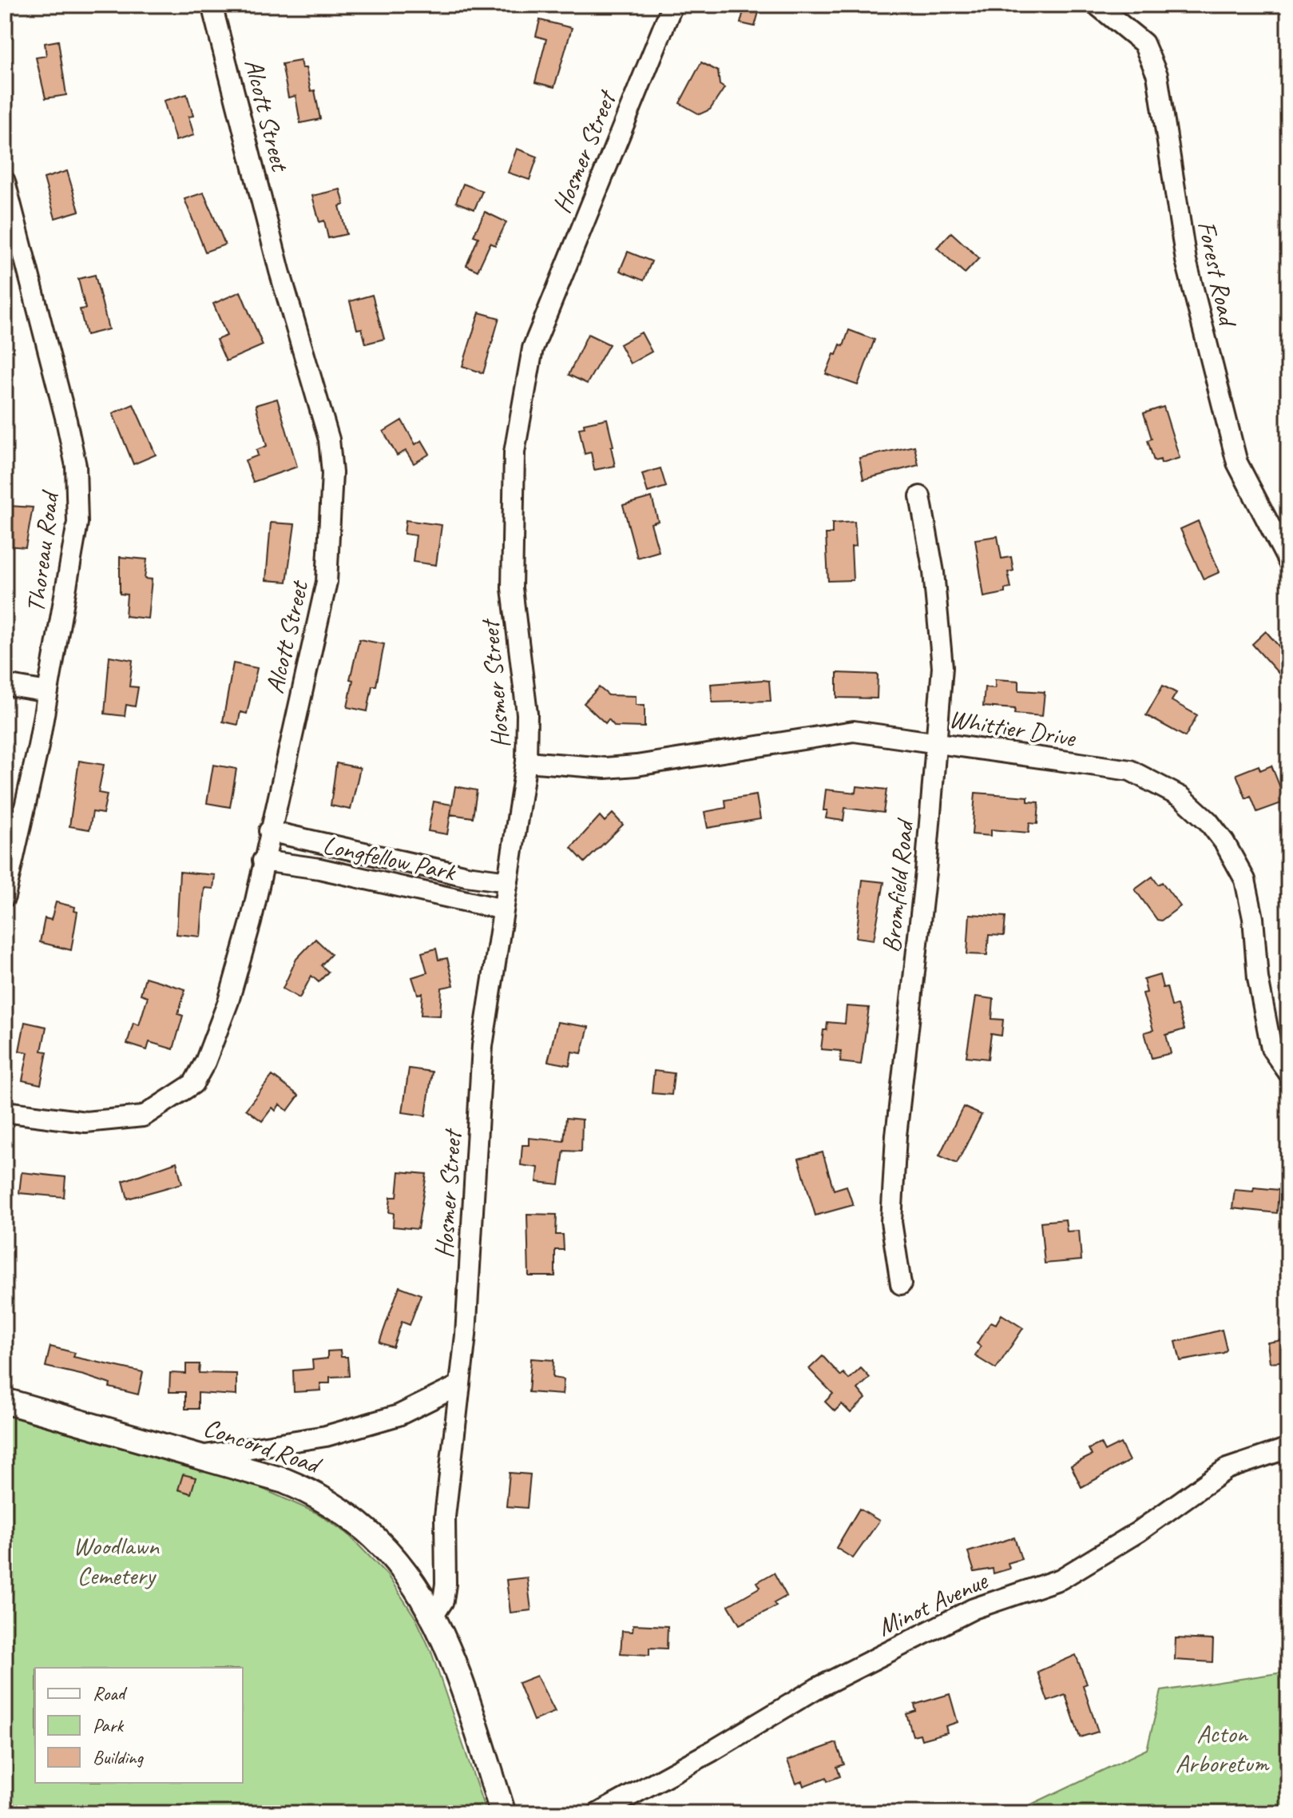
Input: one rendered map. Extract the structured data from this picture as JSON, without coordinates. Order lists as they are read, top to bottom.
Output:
{
  "streets": {
    "street": [
      "Alcott Street",
      "Hosmer Street",
      "Forest Road",
      "Thoreau Road",
      "Whittier Drive",
      "Longfellow Park",
      "Bromfield Road",
      "Concord Road",
      "Minot Avenue"
    ]
  },
  "crossings": [
    ["Alcott Street", "Longfellow Park"],
    ["Hosmer Street", "Whittier Drive"],
    ["Hosmer Street", "Longfellow Park"],
    ["Hosmer Street", "Concord Road"],
    ["Whittier Drive", "Bromfield Road"]
  ],
  "parks": ["Woodlawn Cemetery", "Acton Arboretum"],
  "legend": ["Road", "Park", "Building"]
}
